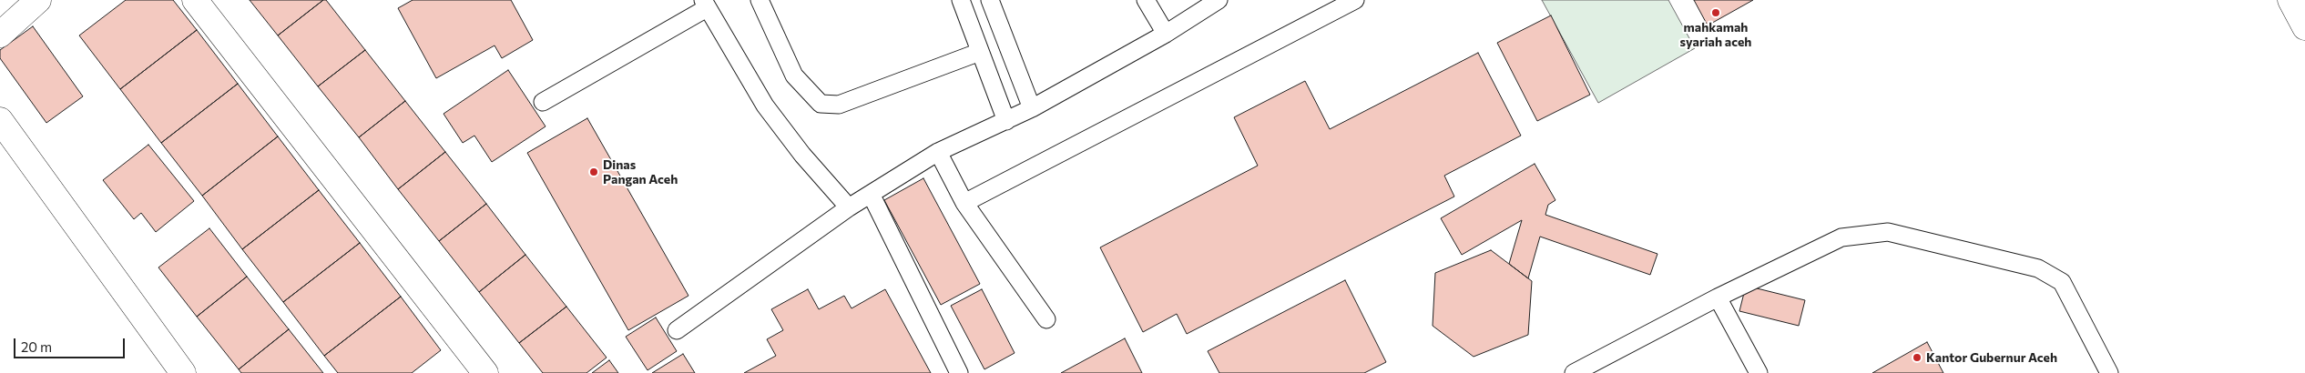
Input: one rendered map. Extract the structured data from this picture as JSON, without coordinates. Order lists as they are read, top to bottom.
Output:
{
  "places": ["mahkamah syariah aceh", "Dinas Pangan Aceh", "Kantor Gubernur Aceh"],
  "scale_bar": "20 m"
}
